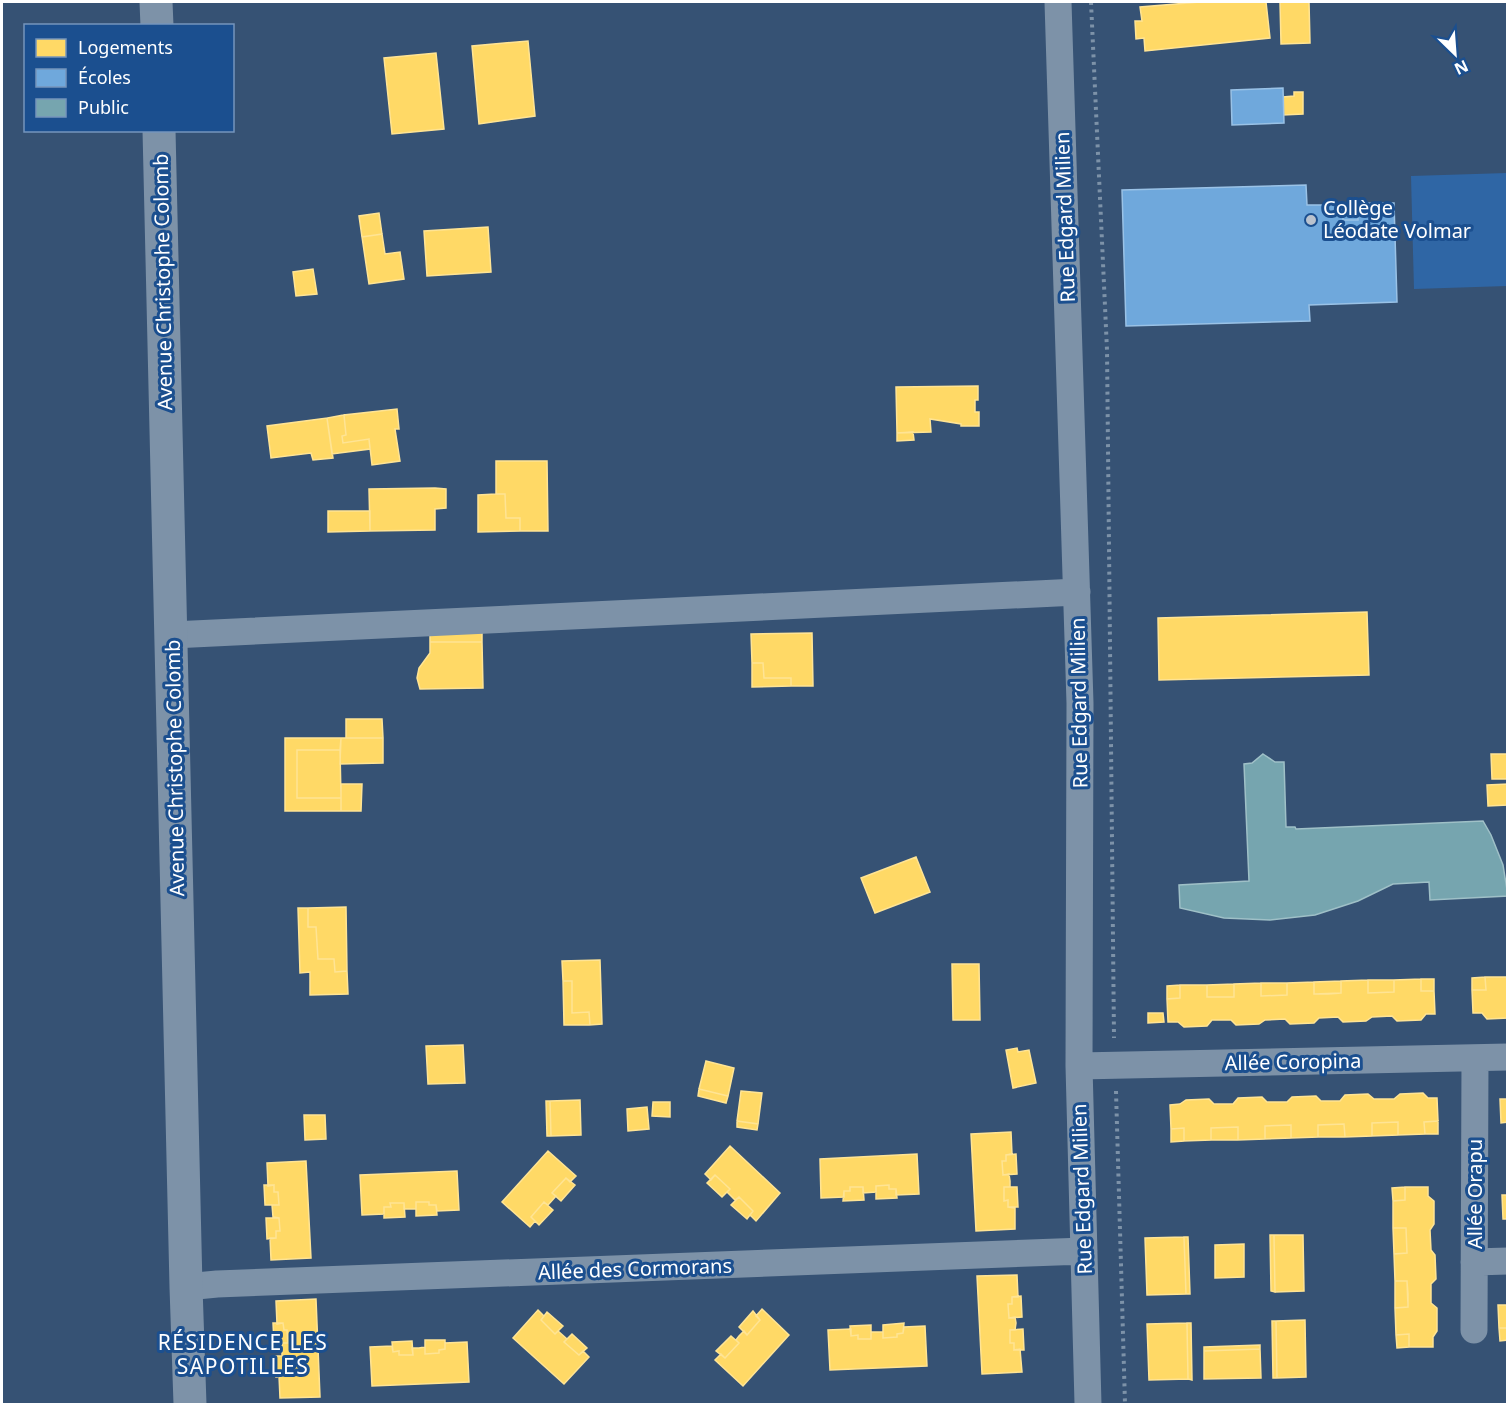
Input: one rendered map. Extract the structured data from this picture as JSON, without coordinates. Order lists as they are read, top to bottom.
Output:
{
  "streets": {
    "street": [
      "Rue Edgard Milien",
      "Avenue Christophe Colomb",
      "Allée Coropina",
      "Allée Orapu",
      "Allée des Cormorans"
    ]
  },
  "crossings": [
    ["Rue Edgard Milien", "Allée Coropina"],
    ["Rue Edgard Milien", "Allée des Cormorans"],
    ["Avenue Christophe Colomb", "Allée des Cormorans"],
    ["Allée Coropina", "Allée Orapu"]
  ],
  "districts": ["RÉSIDENCE LES SAPOTILLES"],
  "places": ["Collège Léodate Volmar"],
  "legend": ["Logements", "Écoles", "Public"],
  "north": "bottom right"
}
